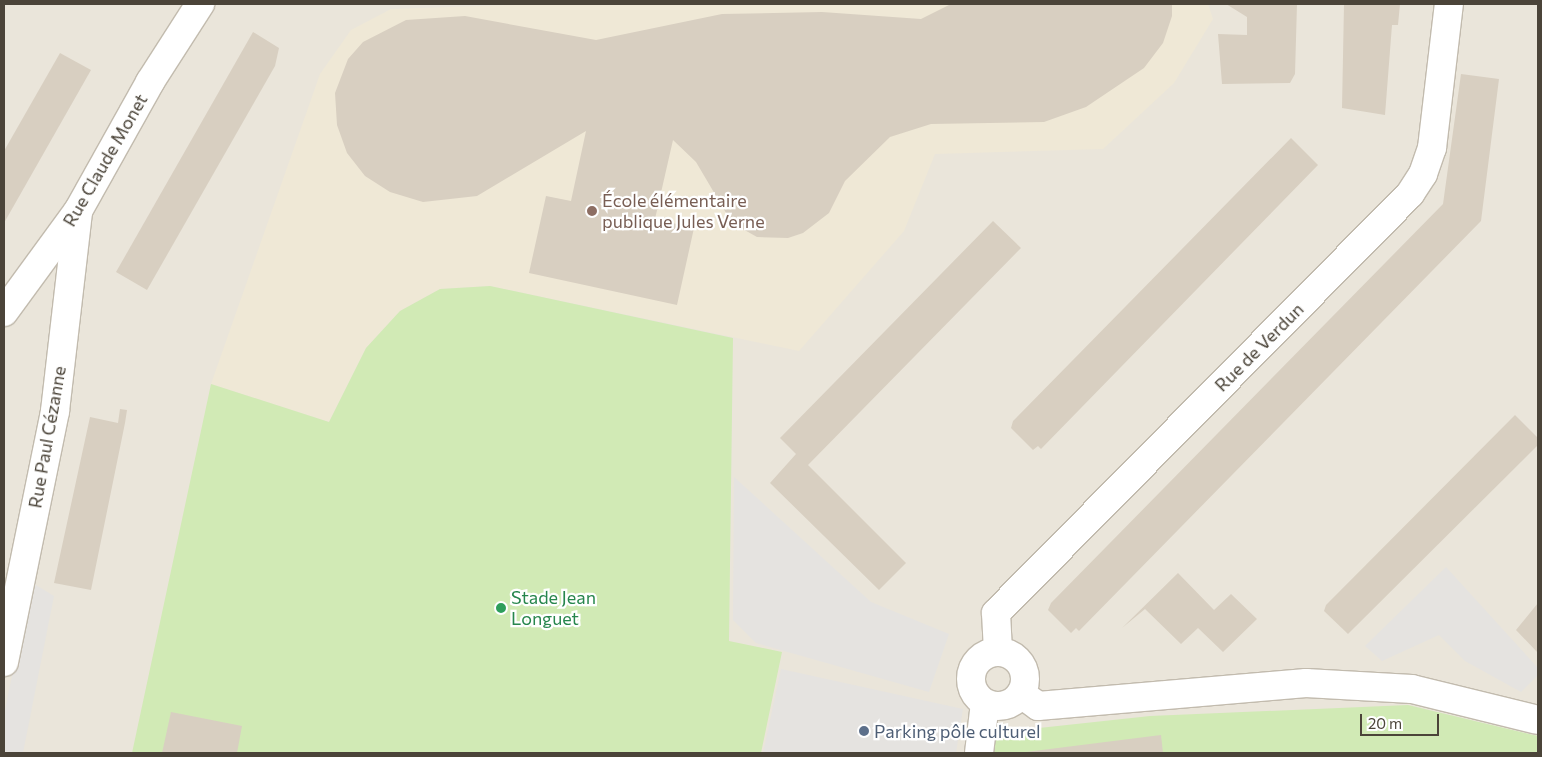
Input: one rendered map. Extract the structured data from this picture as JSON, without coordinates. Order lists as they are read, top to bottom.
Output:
{
  "streets": {
    "street": ["Rue Claude Monet", "Rue de Verdun", "Rue Paul Cézanne"]
  },
  "crossings": [
    ["Rue Claude Monet", "Rue Paul Cézanne"]
  ],
  "places": ["École élémentaire publique Jules Verne", "Stade Jean Longuet", "Parking pôle culturel"],
  "scale_bar": "20 m"
}
